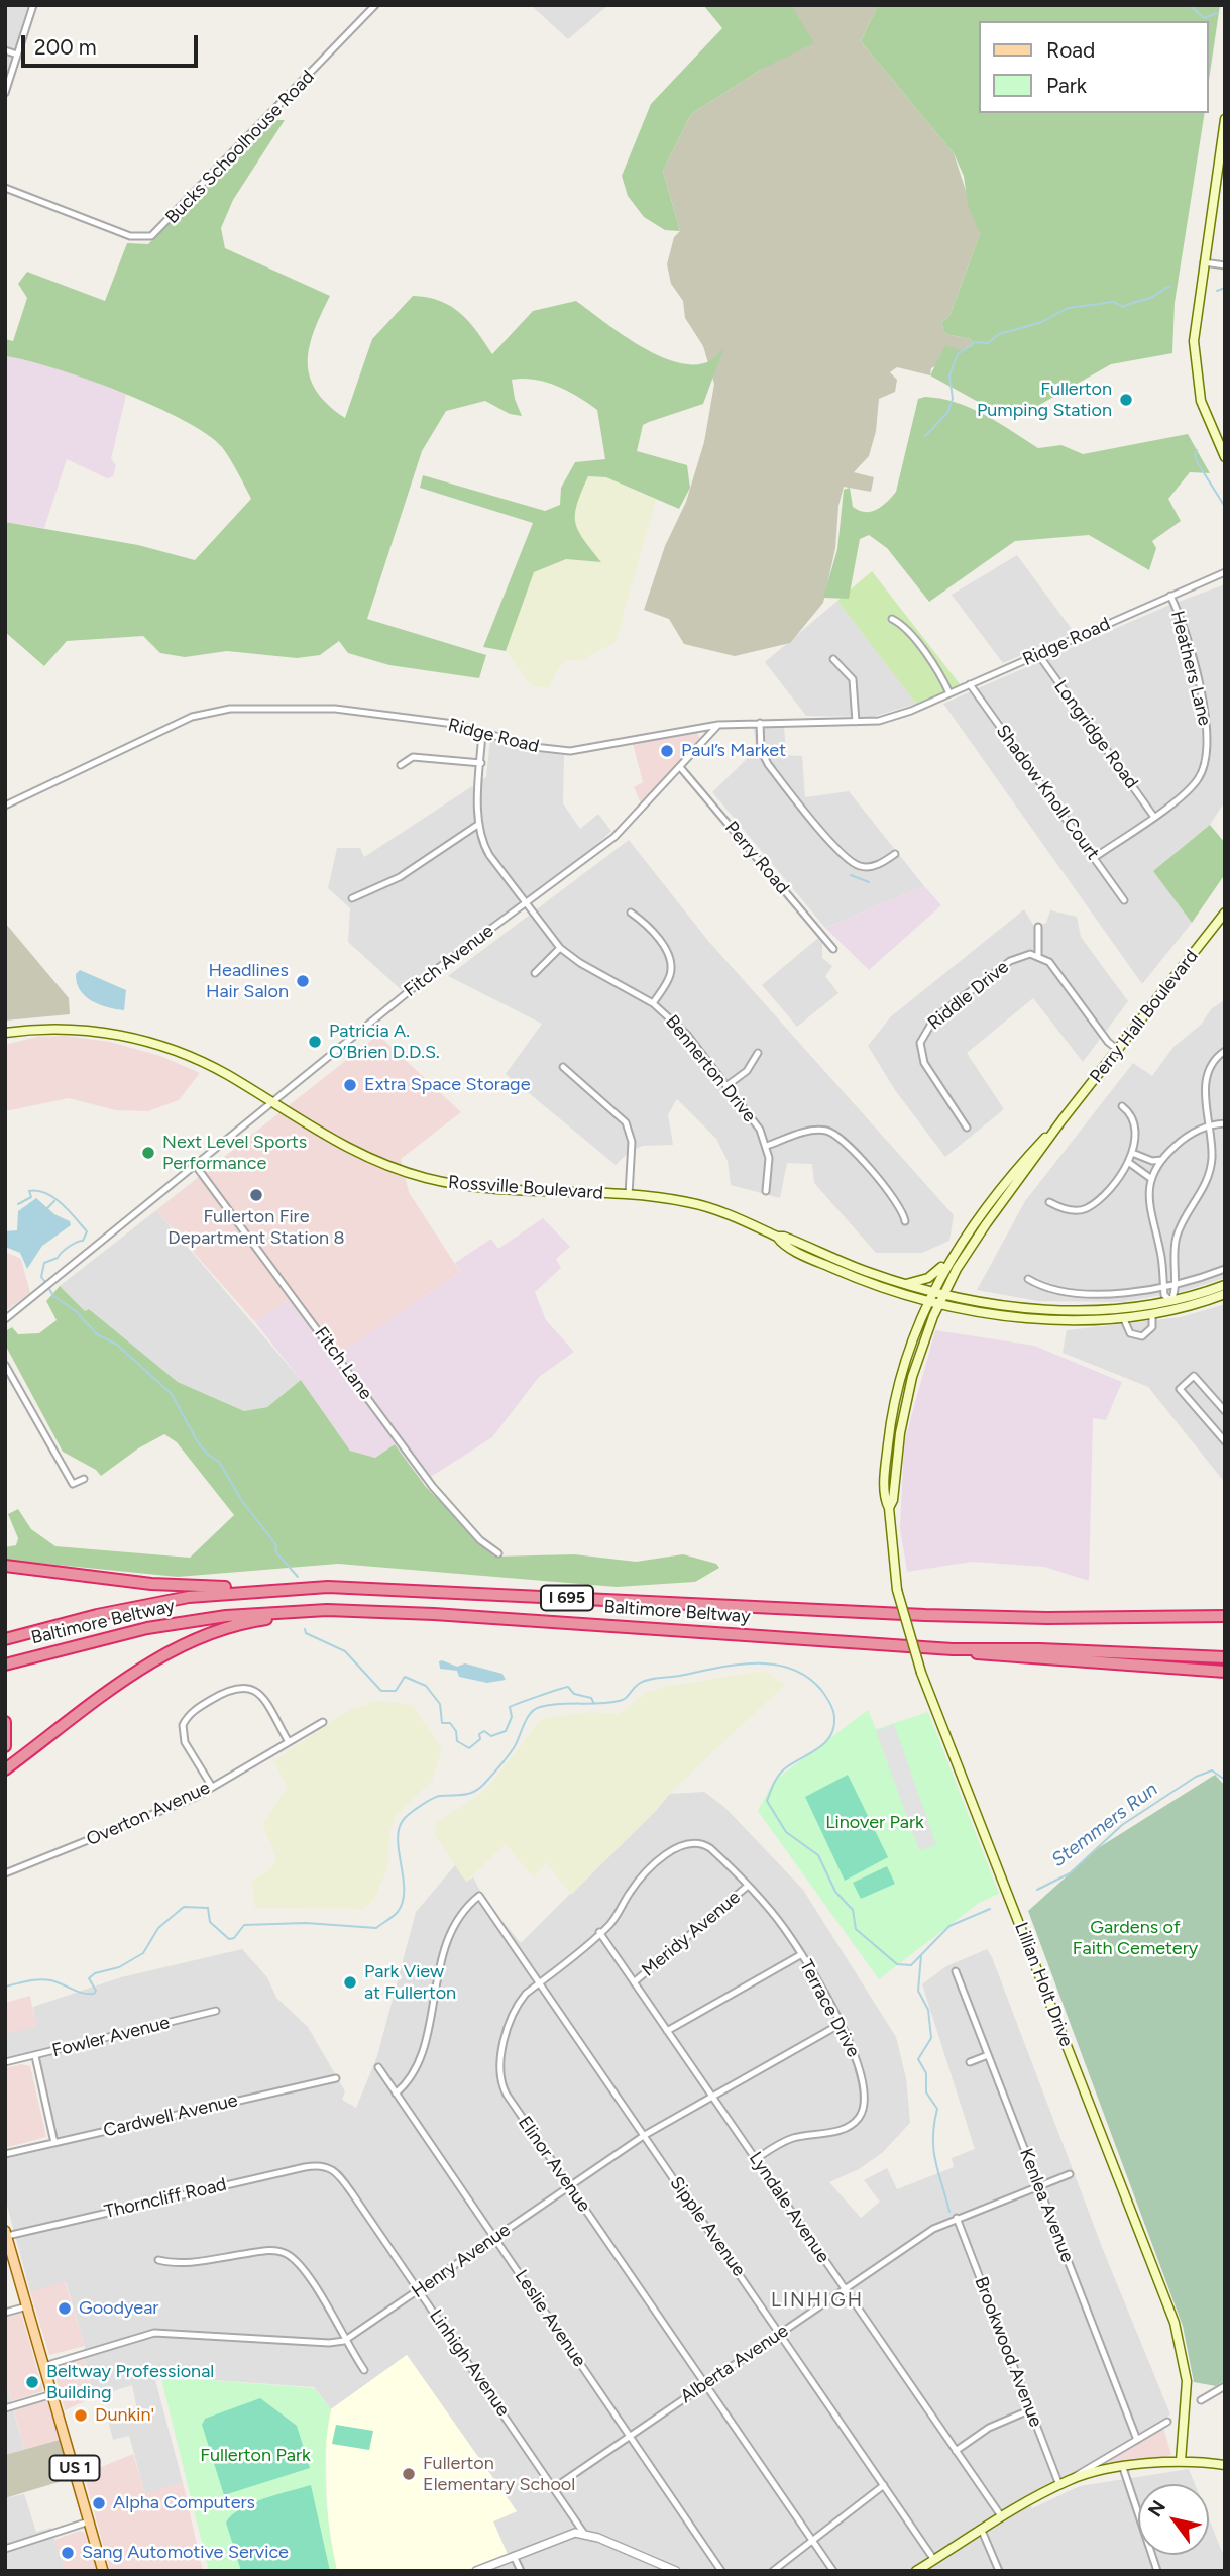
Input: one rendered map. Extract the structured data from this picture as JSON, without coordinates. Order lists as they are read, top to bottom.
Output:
{
  "streets": {
    "highway": ["I 695", "Baltimore Beltway"],
    "main road": [
      "Perry Hall Boulevard",
      "Rossville Boulevard",
      "Lillian Holt Drive",
      "US 1"
    ],
    "street": [
      "Bucks Schoolhouse Road",
      "Ridge Road",
      "Heathers Lane",
      "Longridge Road",
      "Shadow Knoll Court",
      "Perry Road",
      "Fitch Avenue",
      "Riddle Drive",
      "Bennerton Drive",
      "Fitch Lane",
      "Overton Avenue",
      "Meridy Avenue",
      "Terrace Drive",
      "Fowler Avenue",
      "Cardwell Avenue",
      "Elinor Avenue",
      "Thorncliff Road",
      "Kenlea Avenue",
      "Lyndale Avenue",
      "Sipple Avenue",
      "Henry Avenue",
      "Leslie Avenue",
      "Brookwood Avenue",
      "Linhigh Avenue",
      "Alberta Avenue"
    ]
  },
  "crossings": [
    ["Ridge Road", "Heathers Lane"],
    ["Ridge Road", "Longridge Road"],
    ["Ridge Road", "Shadow Knoll Court"],
    ["Ridge Road", "Fitch Avenue"],
    ["Ridge Road", "Bennerton Drive"],
    ["Heathers Lane", "Longridge Road"],
    ["Heathers Lane", "Shadow Knoll Court"],
    ["Perry Road", "Fitch Avenue"],
    ["Fitch Avenue", "Bennerton Drive"],
    ["Fitch Avenue", "Rossville Boulevard"],
    ["Fitch Avenue", "Fitch Lane"],
    ["Perry Hall Boulevard", "Rossville Boulevard"],
    ["Perry Hall Boulevard", "Lillian Holt Drive"],
    ["Rossville Boulevard", "Lillian Holt Drive"],
    ["Meridy Avenue", "Terrace Drive"],
    ["Meridy Avenue", "Elinor Avenue"],
    ["Meridy Avenue", "Lyndale Avenue"],
    ["Terrace Drive", "Elinor Avenue"],
    ["Terrace Drive", "Lyndale Avenue"],
    ["Terrace Drive", "Henry Avenue"],
    ["Elinor Avenue", "Lyndale Avenue"],
    ["Elinor Avenue", "Sipple Avenue"],
    ["Elinor Avenue", "Henry Avenue"],
    ["Elinor Avenue", "Alberta Avenue"],
    ["Thorncliff Road", "Linhigh Avenue"],
    ["Thorncliff Road", "US 1"],
    ["Kenlea Avenue", "Alberta Avenue"],
    ["Lyndale Avenue", "Henry Avenue"],
    ["Lyndale Avenue", "Alberta Avenue"],
    ["Sipple Avenue", "Henry Avenue"],
    ["Sipple Avenue", "Leslie Avenue"],
    ["Sipple Avenue", "Alberta Avenue"],
    ["Henry Avenue", "Leslie Avenue"],
    ["Henry Avenue", "Linhigh Avenue"],
    ["Leslie Avenue", "Alberta Avenue"],
    ["Brookwood Avenue", "Alberta Avenue"],
    ["Linhigh Avenue", "Alberta Avenue"]
  ],
  "districts": ["LINHIGH"],
  "water": ["Stemmers Run"],
  "parks": ["Linover Park", "Gardens of Faith Cemetery", "Fullerton Park"],
  "places": [
    "Fullerton Pumping Station",
    "Paul’s Market",
    "Headlines Hair Salon",
    "Patricia A. O’Brien D.D.S.",
    "Extra Space Storage",
    "Next Level Sports Performance",
    "Fullerton Fire Department Station 8",
    "Park View at Fullerton",
    "Goodyear",
    "Beltway Professional Building",
    "Dunkin'",
    "Fullerton Elementary School",
    "Alpha Computers",
    "Sang Automotive Service"
  ],
  "legend": ["Road", "Park"],
  "scale_bar": "200 m",
  "north": "top left"
}
